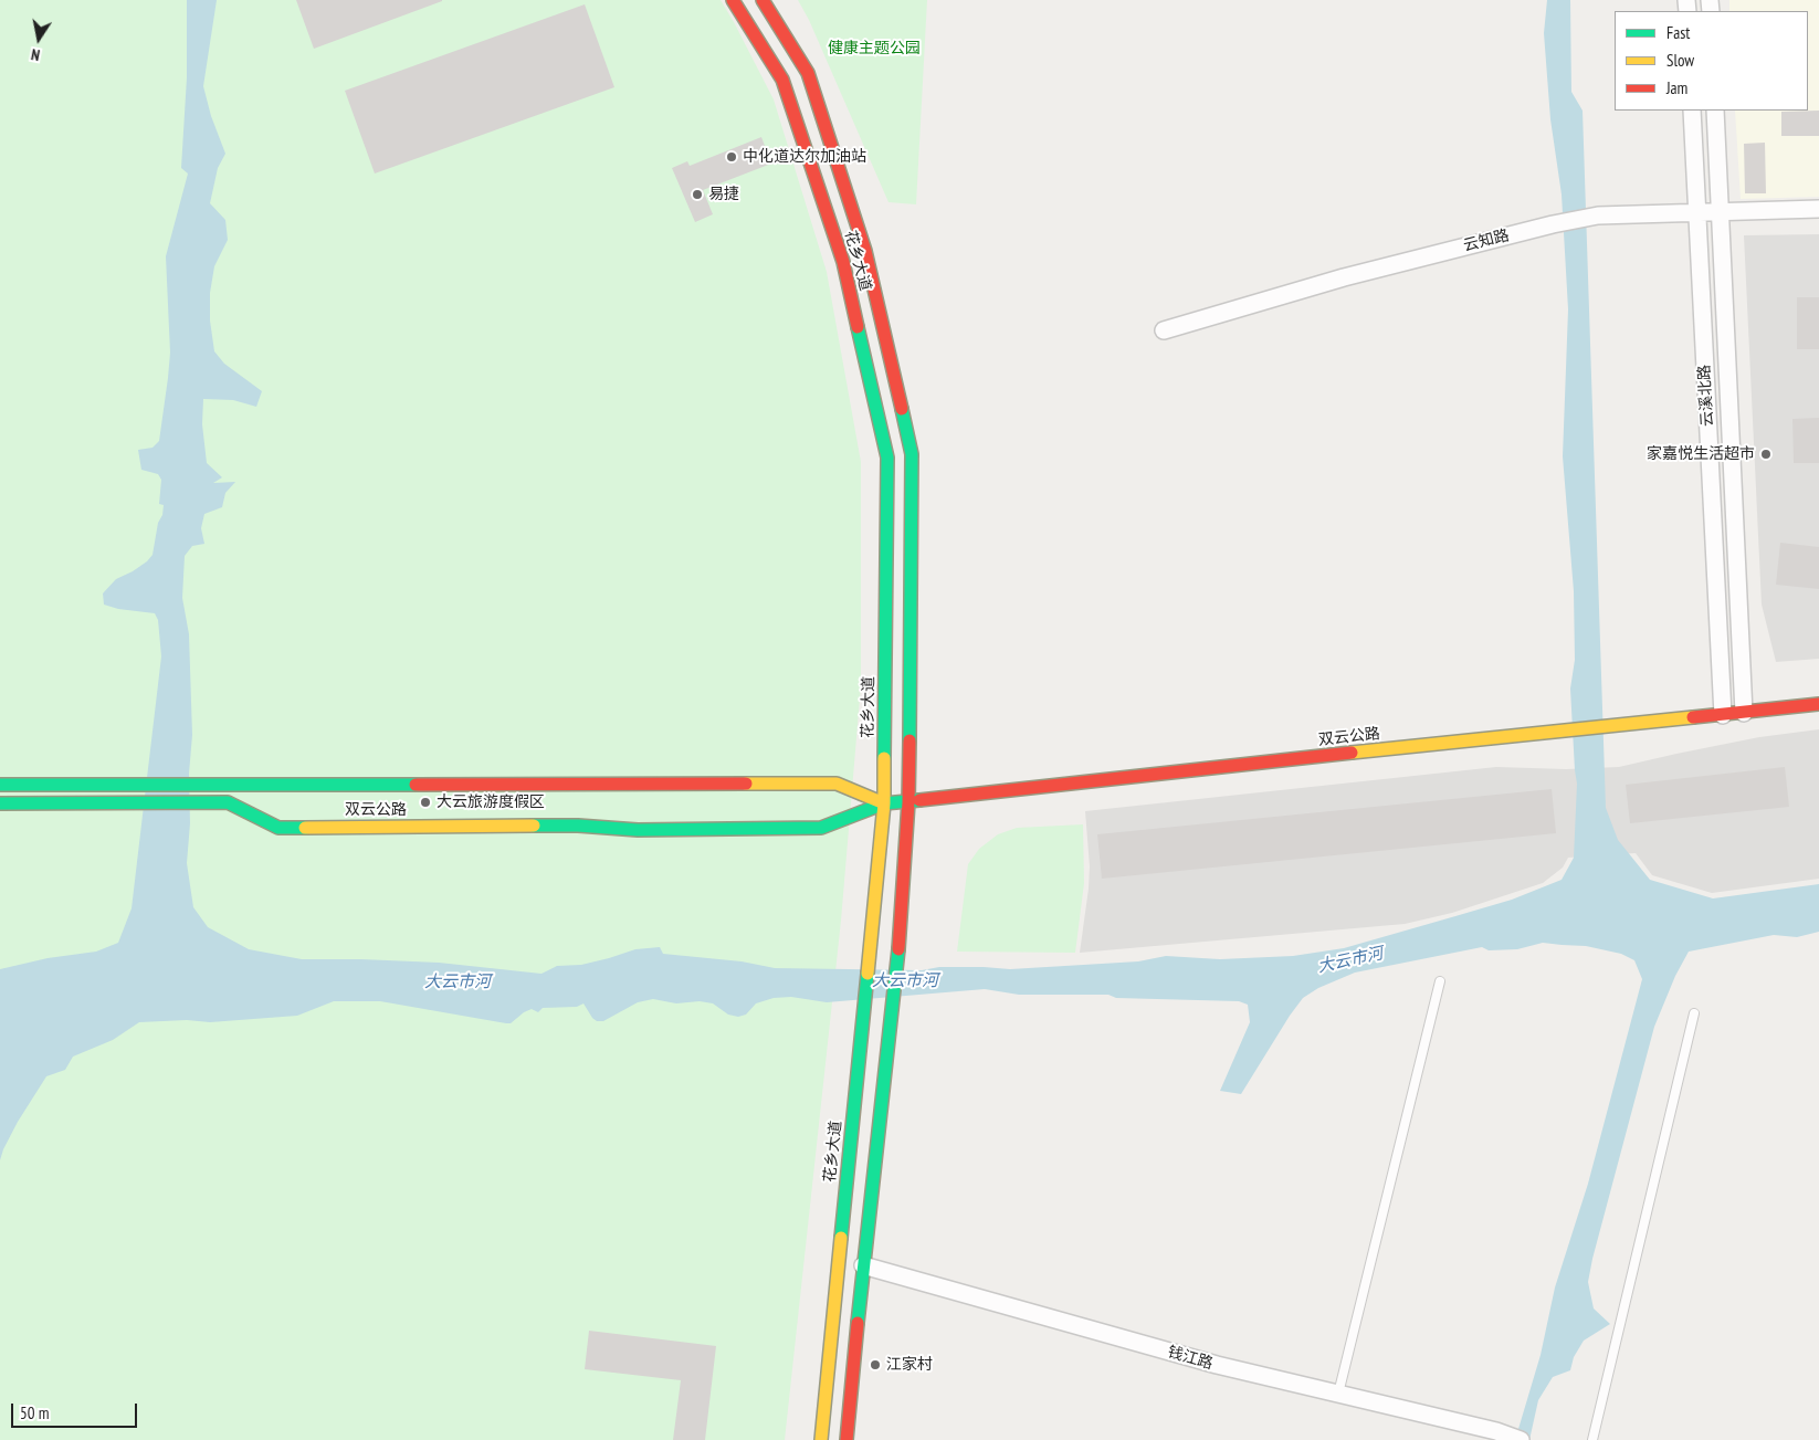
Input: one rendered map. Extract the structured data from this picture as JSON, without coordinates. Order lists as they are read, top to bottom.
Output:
{
  "streets": {
    "main road": ["花乡大道", "双云公路"],
    "street": ["云知路", "云溪北路", "钱江路"]
  },
  "crossings": [
    ["云知路", "云溪北路"],
    ["花乡大道", "双云公路"],
    ["花乡大道", "钱江路"],
    ["云溪北路", "双云公路"]
  ],
  "water": ["大云市河"],
  "parks": ["健康主题公园"],
  "places": [
    "中化道达尔加油站",
    "易捷",
    "家嘉悦生活超市",
    "大云旅游度假区",
    "江家村"
  ],
  "legend": ["Fast", "Slow", "Jam"],
  "scale_bar": "50 m",
  "north": "bottom"
}
